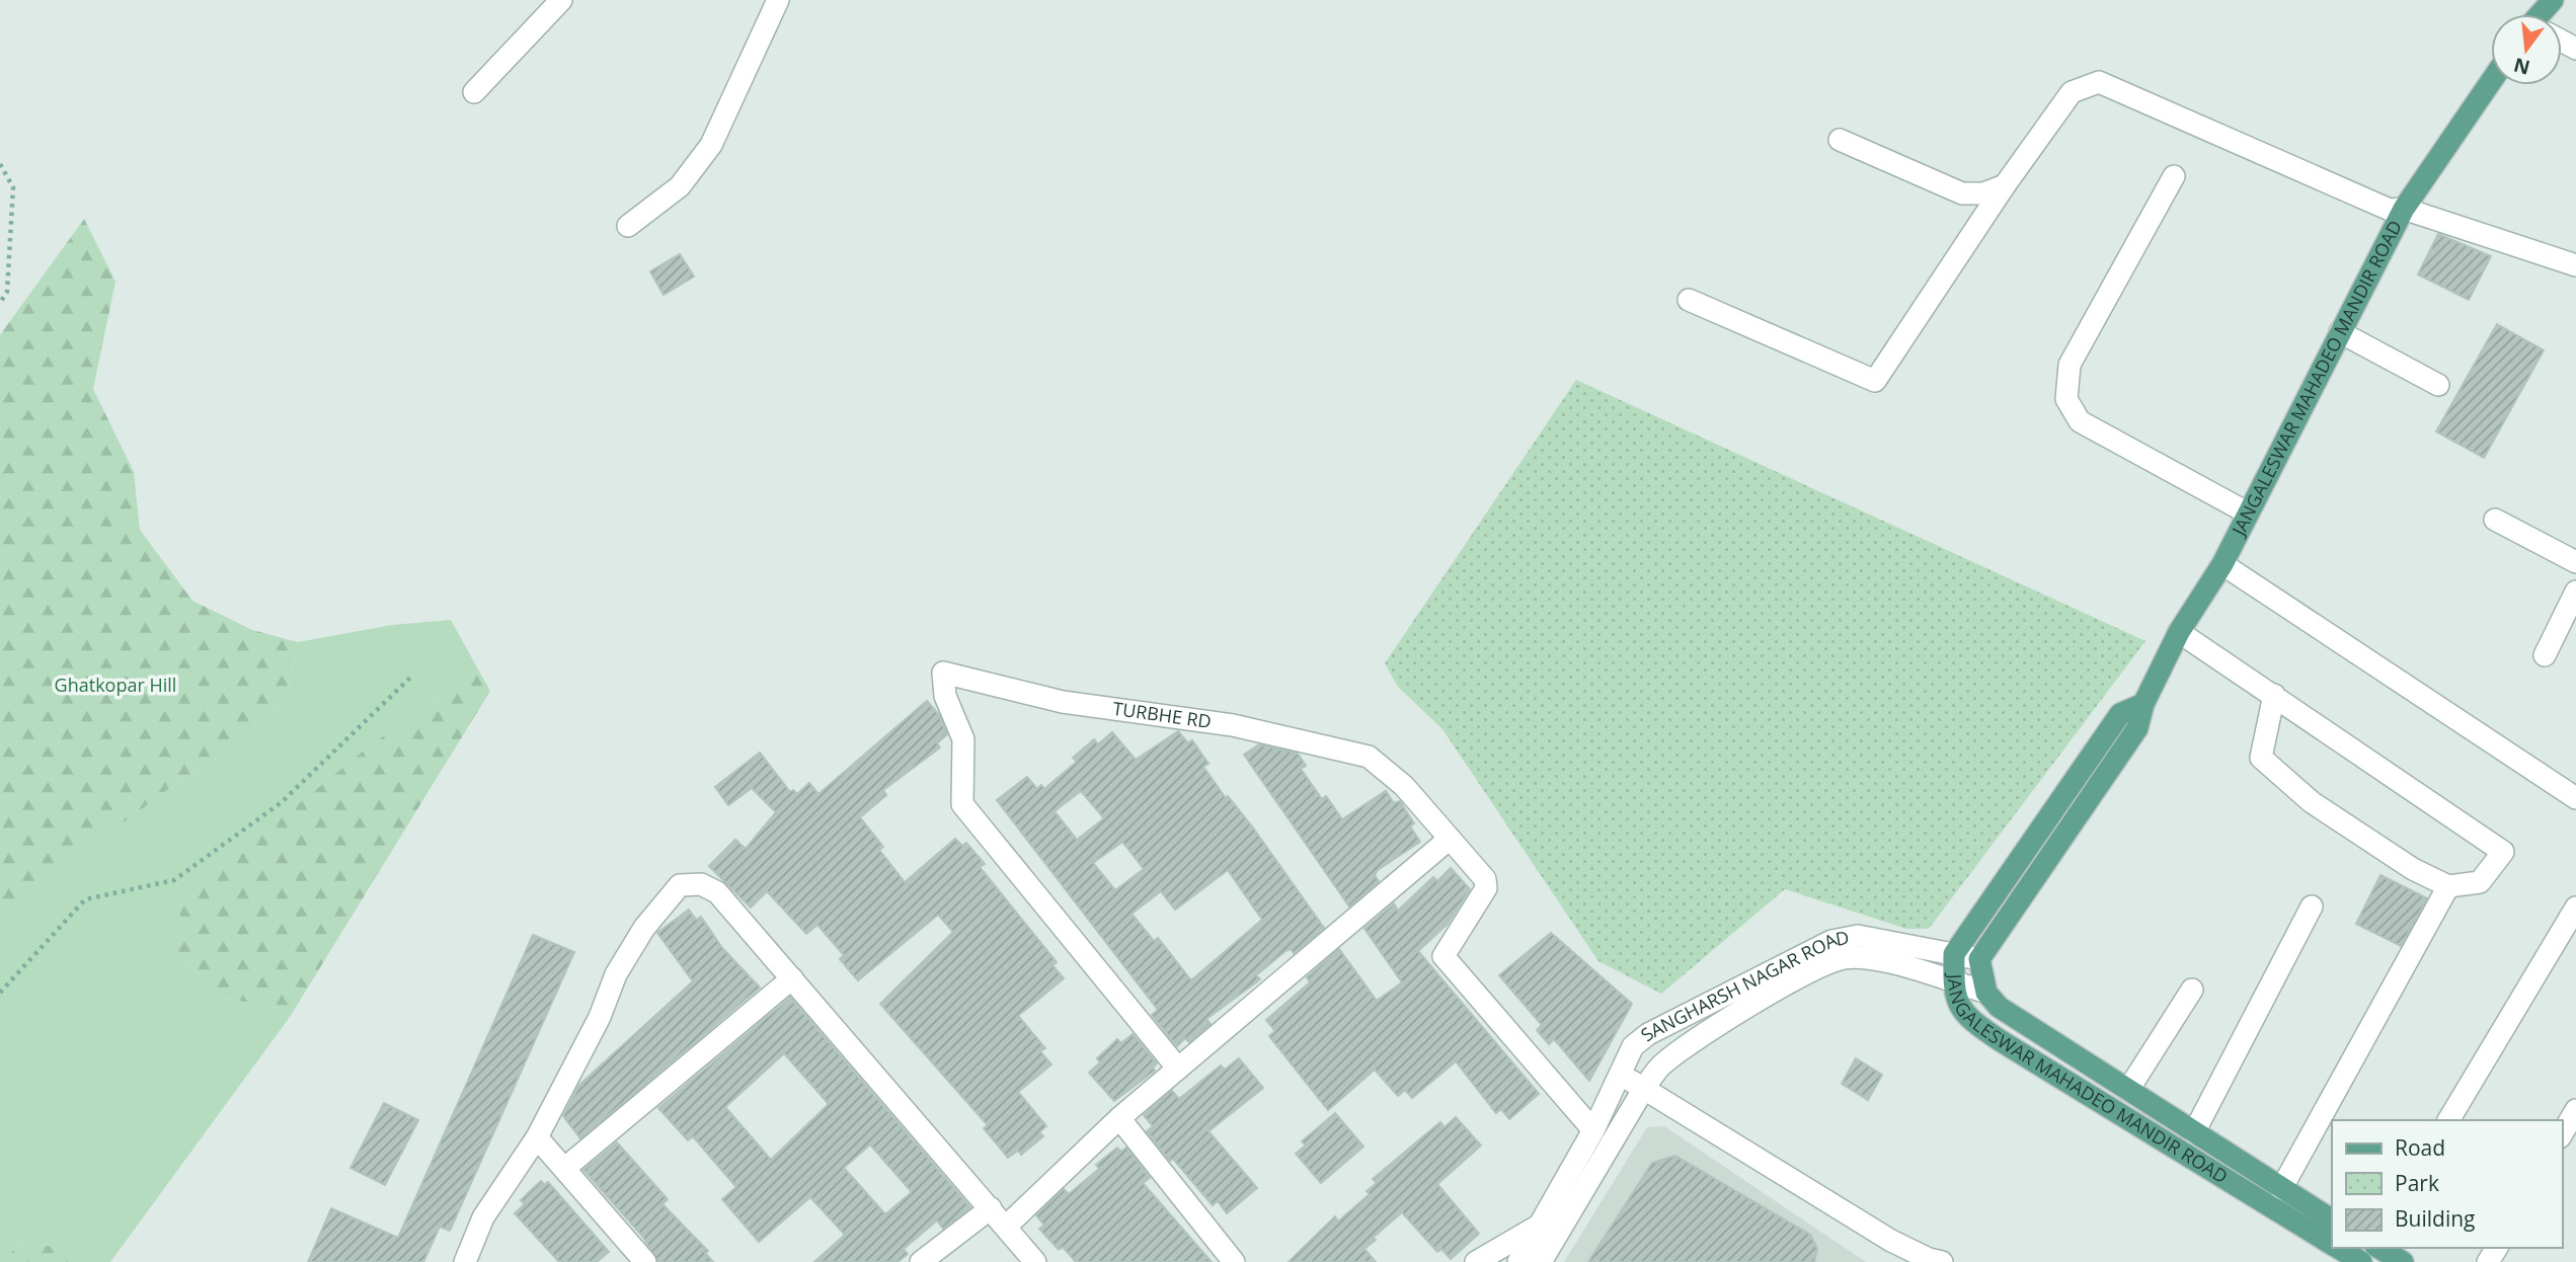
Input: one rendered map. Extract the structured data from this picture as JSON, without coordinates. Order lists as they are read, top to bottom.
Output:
{
  "streets": {
    "main road": ["JANGALESWAR MAHADEO MANDIR ROAD"],
    "street": ["TURBHE RD", "SANGHARSH NAGAR ROAD"]
  },
  "crossings": [
    ["JANGALESWAR MAHADEO MANDIR ROAD", "SANGHARSH NAGAR ROAD"],
    ["TURBHE RD", "SANGHARSH NAGAR ROAD"]
  ],
  "parks": ["Ghatkopar Hill"],
  "legend": ["Road", "Park", "Building"],
  "north": "bottom"
}
